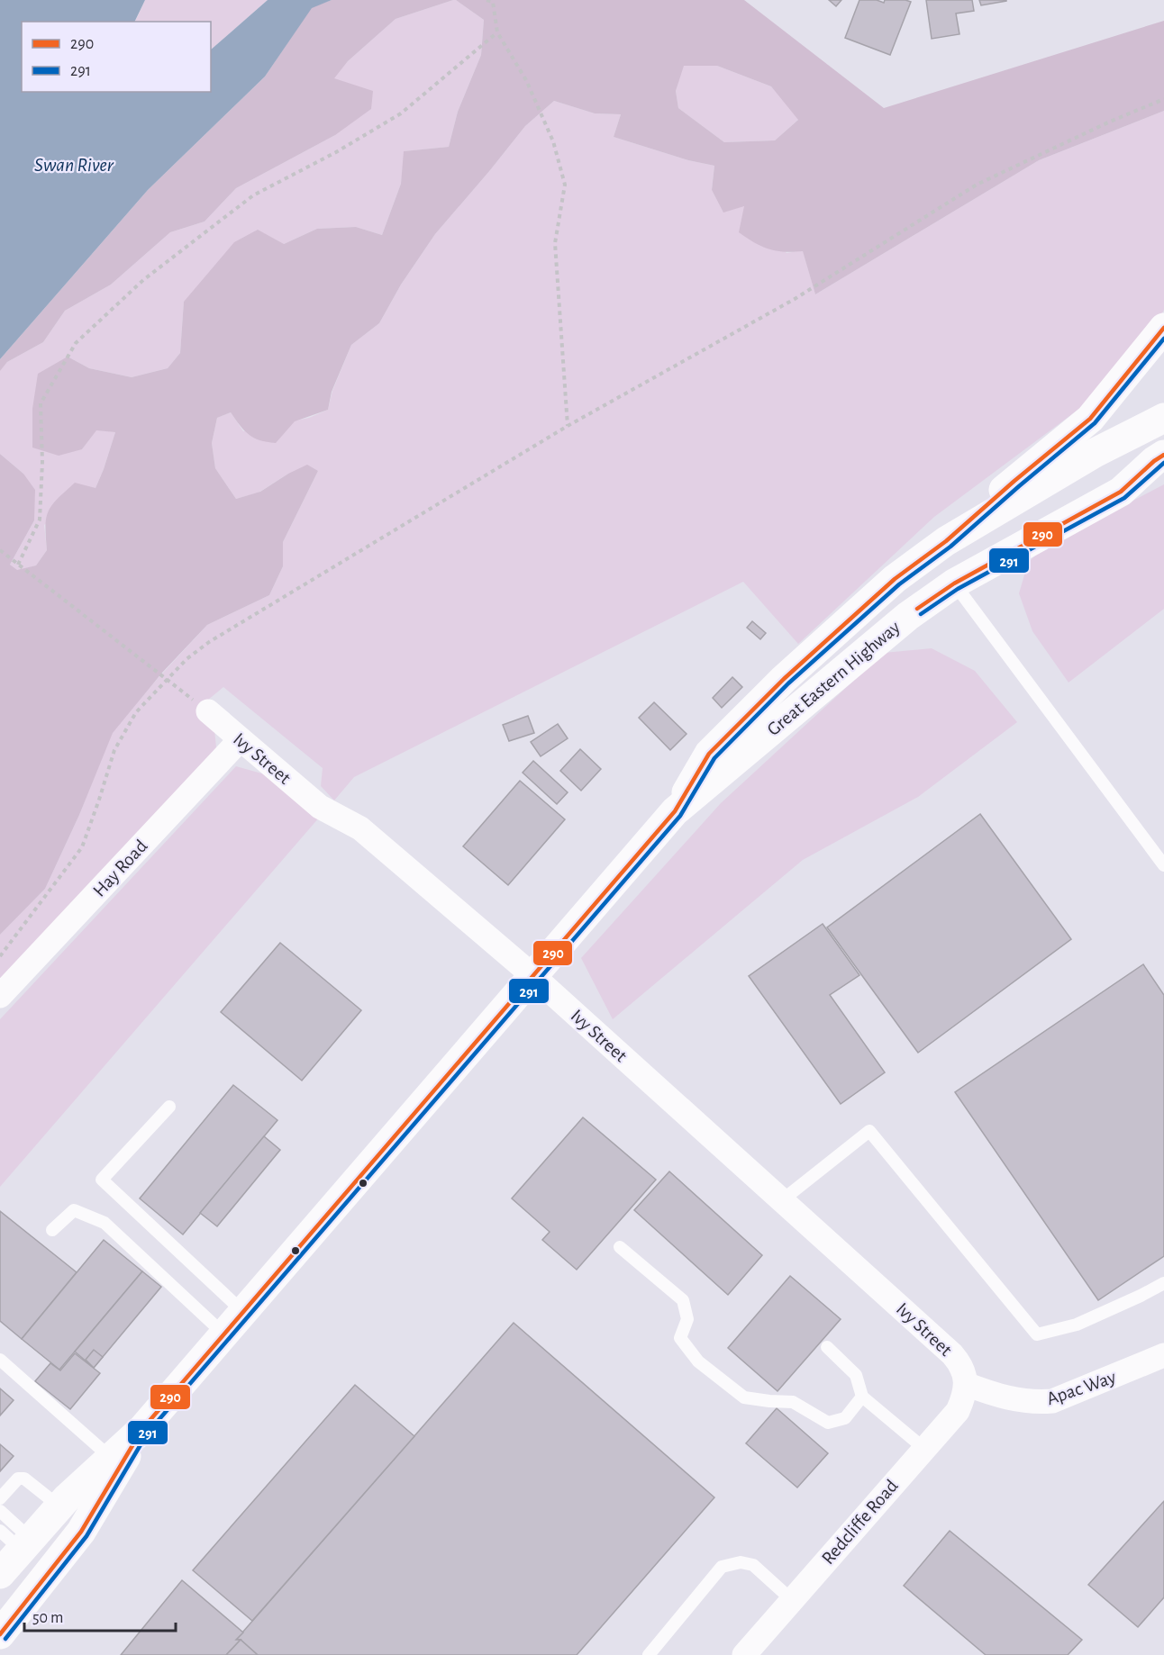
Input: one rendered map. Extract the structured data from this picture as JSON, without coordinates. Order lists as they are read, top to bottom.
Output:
{
  "streets": {
    "highway": ["Great Eastern Highway"],
    "street": [
      "Ivy Street",
      "Hay Road",
      "Apac Way",
      "Redcliffe Road"
    ]
  },
  "crossings": [
    ["Great Eastern Highway", "Ivy Street"],
    ["Ivy Street", "Hay Road"],
    ["Ivy Street", "Apac Way"],
    ["Ivy Street", "Redcliffe Road"],
    ["Apac Way", "Redcliffe Road"]
  ],
  "water": ["Swan River"],
  "lines": ["transit line 290", "transit line 291"],
  "legend": ["290", "291"],
  "scale_bar": "50 m"
}
